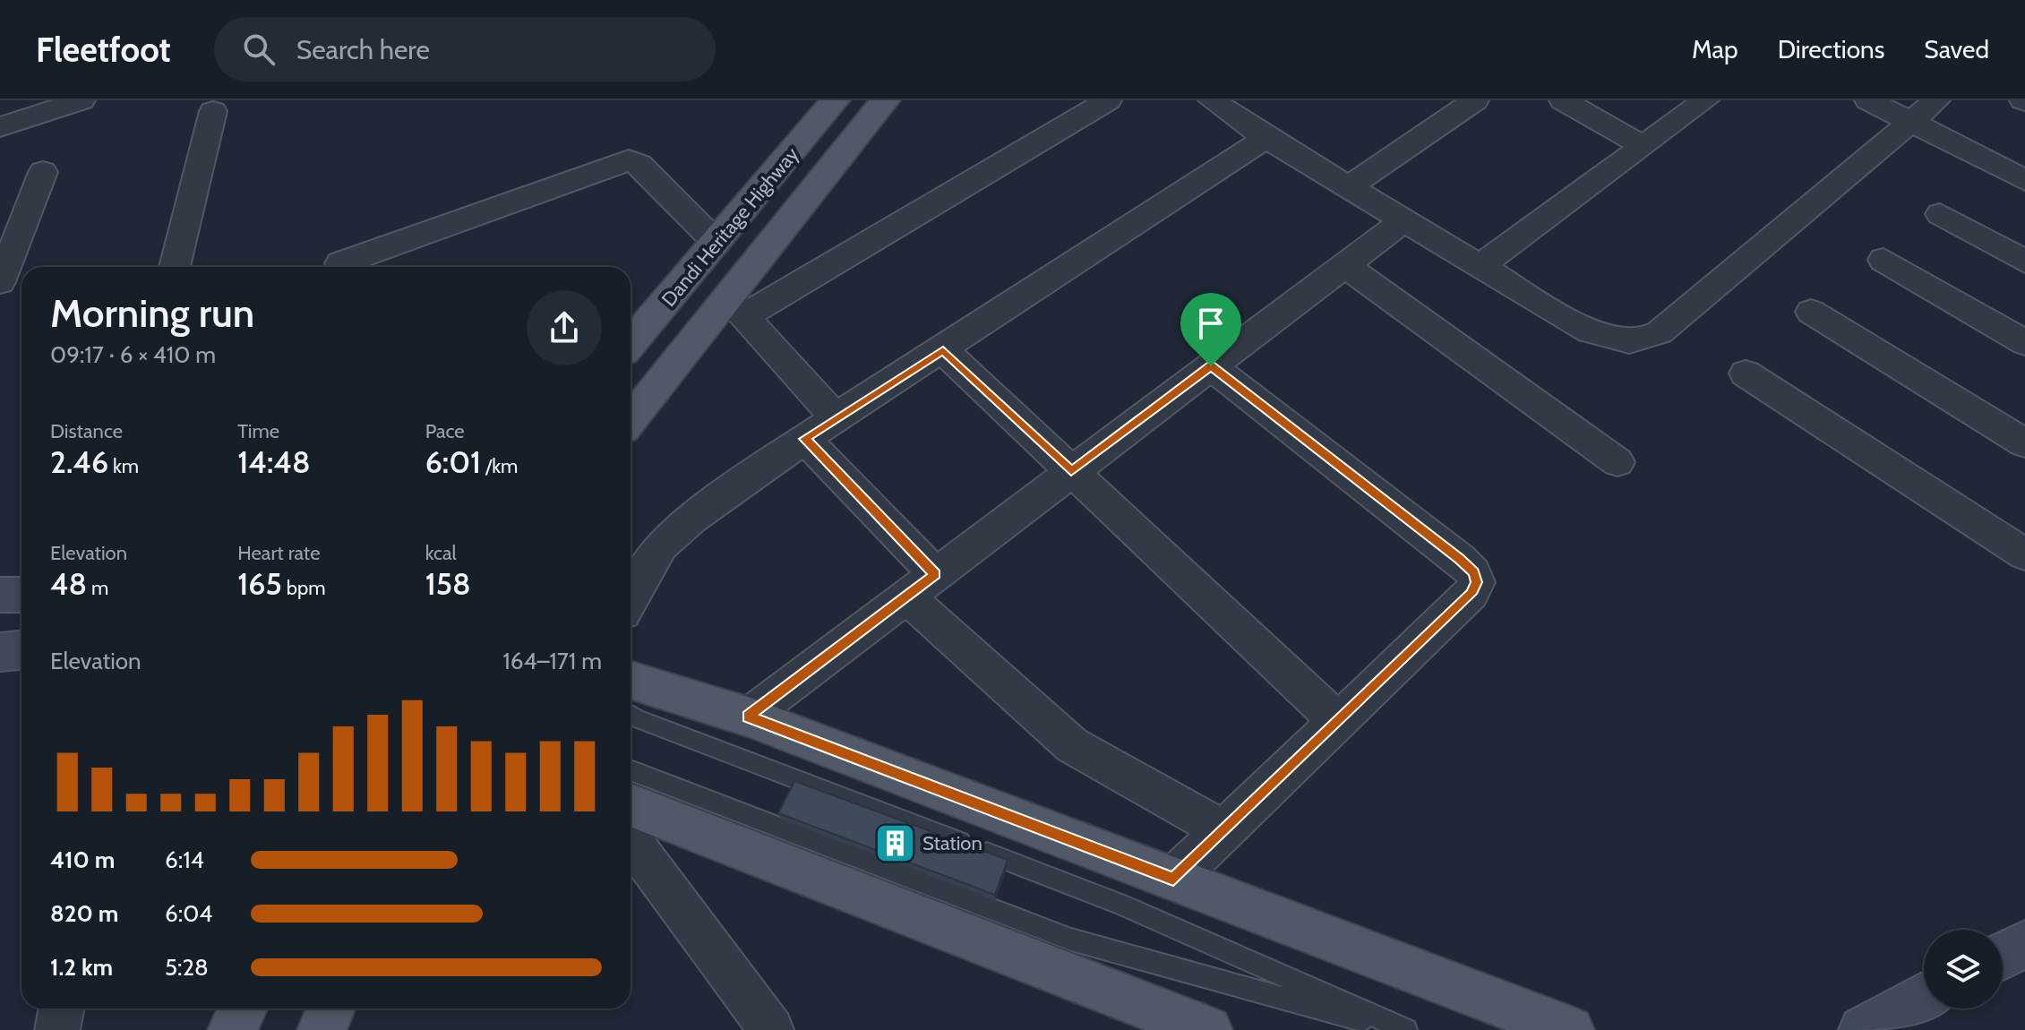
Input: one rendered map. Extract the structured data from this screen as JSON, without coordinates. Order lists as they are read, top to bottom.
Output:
{
  "streets": {
    "main road": ["Dandi Heritage Highway"]
  },
  "places": {
    "building": ["Station"]
  },
  "page": {
    "header": "Fleetfoot",
    "search": "Search here",
    "nav": ["Map", "Directions", "Saved"],
    "heading": ["Morning run", "09:17 · 6 × 410 m"],
    "stats": [
      ["Distance", "2.46 km"],
      ["Time", "14:48"],
      ["Pace", "6:01 /km"],
      ["Elevation", "48 m"],
      ["Heart rate", "165 bpm"],
      ["kcal", "158"]
    ],
    "chart": ["Elevation", "164–171 m"],
    "list": [
      {
        "name": "410 m",
        "note": "6:14"
      },
      {
        "name": "820 m",
        "note": "6:04"
      },
      {
        "name": "1.2 km",
        "note": "5:28"
      }
    ]
  }
}
